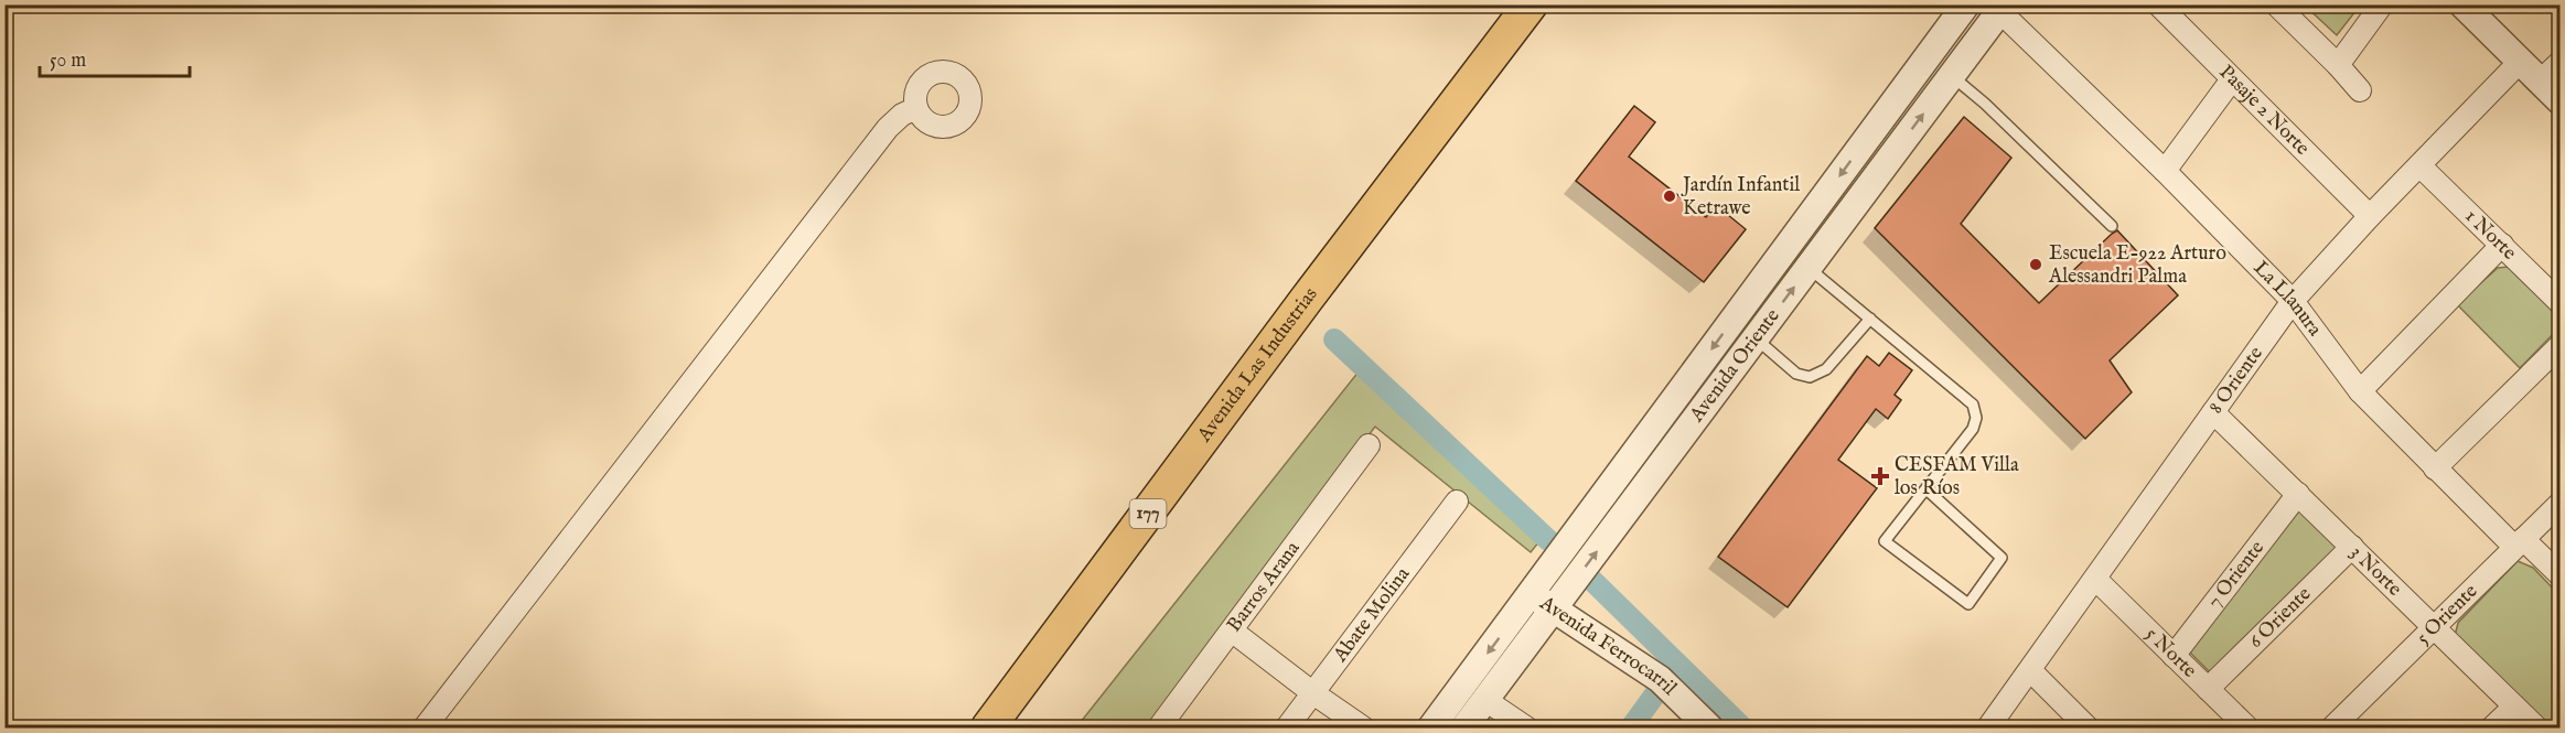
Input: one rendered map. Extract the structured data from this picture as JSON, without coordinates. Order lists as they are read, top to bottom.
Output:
{
  "streets": {
    "main road": ["Avenida Las Industrias", "177"],
    "street": [
      "Pasaje 2 Norte",
      "1 Norte",
      "La Llanura",
      "Avenida Oriente",
      "8 Oriente",
      "3 Norte",
      "7 Oriente",
      "Barros Arana",
      "Abate Molina",
      "5 Oriente",
      "6 Oriente",
      "Avenida Ferrocarril",
      "5 Norte"
    ]
  },
  "crossings": [
    ["Pasaje 2 Norte", "8 Oriente"],
    ["1 Norte", "8 Oriente"],
    ["La Llanura", "Avenida Oriente"],
    ["La Llanura", "8 Oriente"],
    ["La Llanura", "5 Oriente"],
    ["Avenida Oriente", "Avenida Ferrocarril"],
    ["8 Oriente", "3 Norte"],
    ["8 Oriente", "5 Norte"],
    ["3 Norte", "7 Oriente"],
    ["3 Norte", "5 Oriente"],
    ["3 Norte", "6 Oriente"],
    ["7 Oriente", "5 Norte"],
    ["6 Oriente", "5 Norte"]
  ],
  "places": {
    "other": ["Jardín Infantil Ketrawe", "Escuela E-922 Arturo Alessandri Palma"],
    "health": ["CESFAM Villa los Ríos"]
  },
  "scale_bar": "50 m"
}
